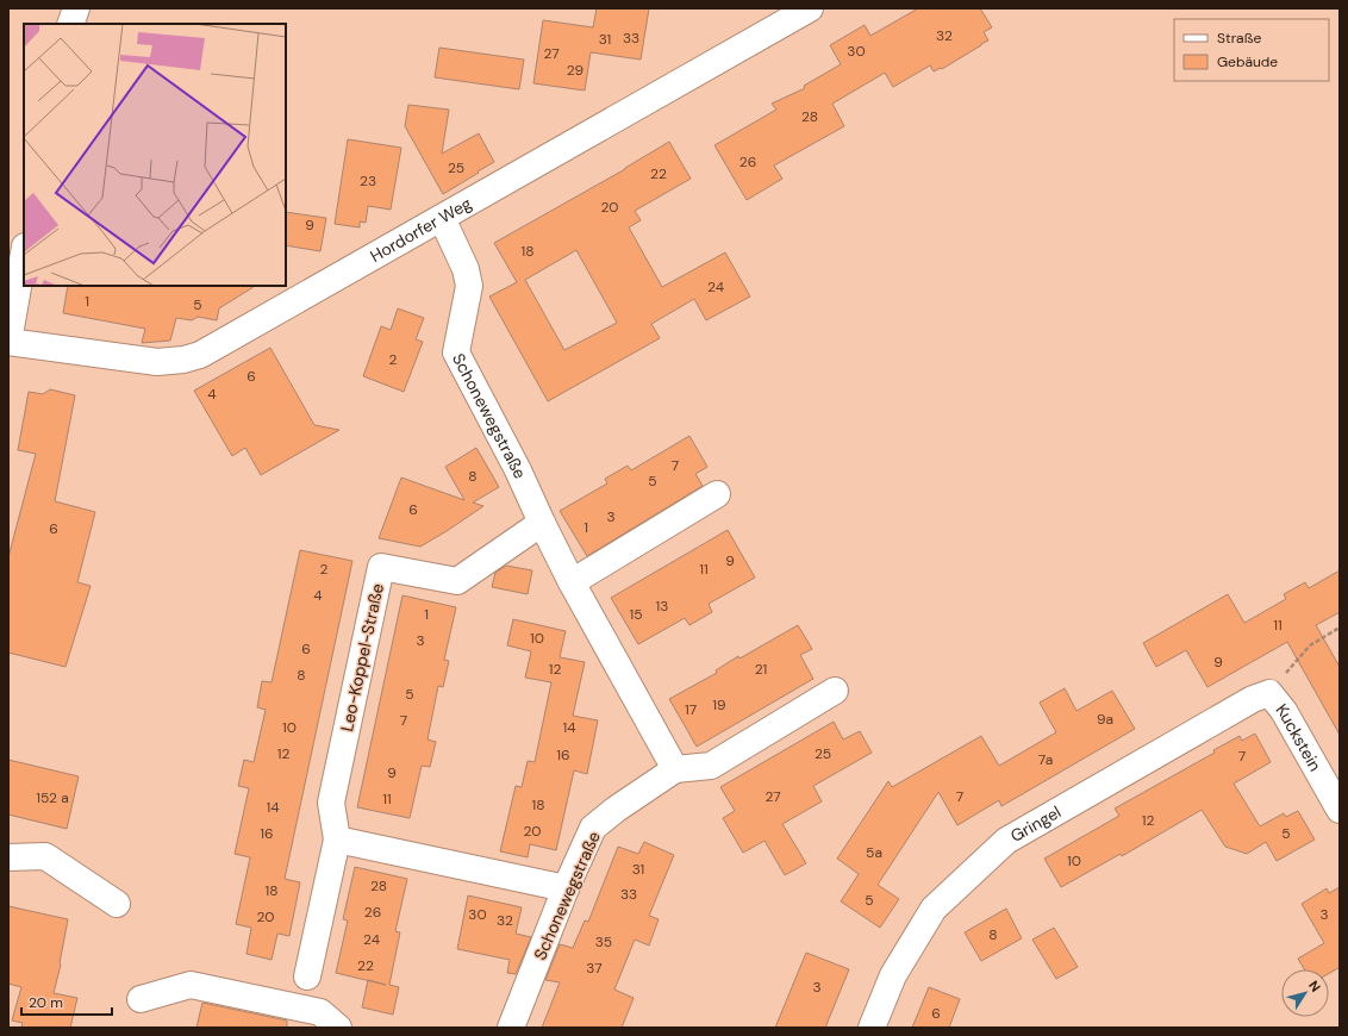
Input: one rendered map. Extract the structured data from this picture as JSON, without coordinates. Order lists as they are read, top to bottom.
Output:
{
  "streets": {
    "street": [
      "Hordorfer Weg",
      "Schonewegstraße",
      "Leo-Koppel-Straße",
      "Kuckstein",
      "Gringel"
    ]
  },
  "crossings": [
    ["Hordorfer Weg", "Schonewegstraße"],
    ["Schonewegstraße", "Leo-Koppel-Straße"],
    ["Kuckstein", "Gringel"]
  ],
  "house_numbers": [
    "32",
    "33",
    "31",
    "30",
    "27",
    "29",
    "28",
    "26",
    "25",
    "22",
    "23",
    "20",
    "9",
    "18",
    "24",
    "1",
    "5",
    "2",
    "6",
    "4",
    "7",
    "8",
    "5",
    "6",
    "3",
    "1",
    "6",
    "9",
    "2",
    "11",
    "4",
    "13",
    "1",
    "15",
    "11",
    "10",
    "3",
    "6",
    "9",
    "12",
    "21",
    "8",
    "5",
    "19",
    "17",
    "9a",
    "7",
    "10",
    "14",
    "12",
    "25",
    "16",
    "7",
    "7a",
    "9",
    "27",
    "7",
    "152 a",
    "11",
    "18",
    "14",
    "12",
    "20",
    "16",
    "5",
    "5a",
    "10",
    "31",
    "28",
    "18",
    "33",
    "5",
    "26",
    "30",
    "3",
    "20",
    "32",
    "8",
    "24",
    "35",
    "22",
    "37",
    "3",
    "6"
  ],
  "legend": ["Straße", "Gebäude"],
  "scale_bar": "20 m",
  "north": "top right"
}
